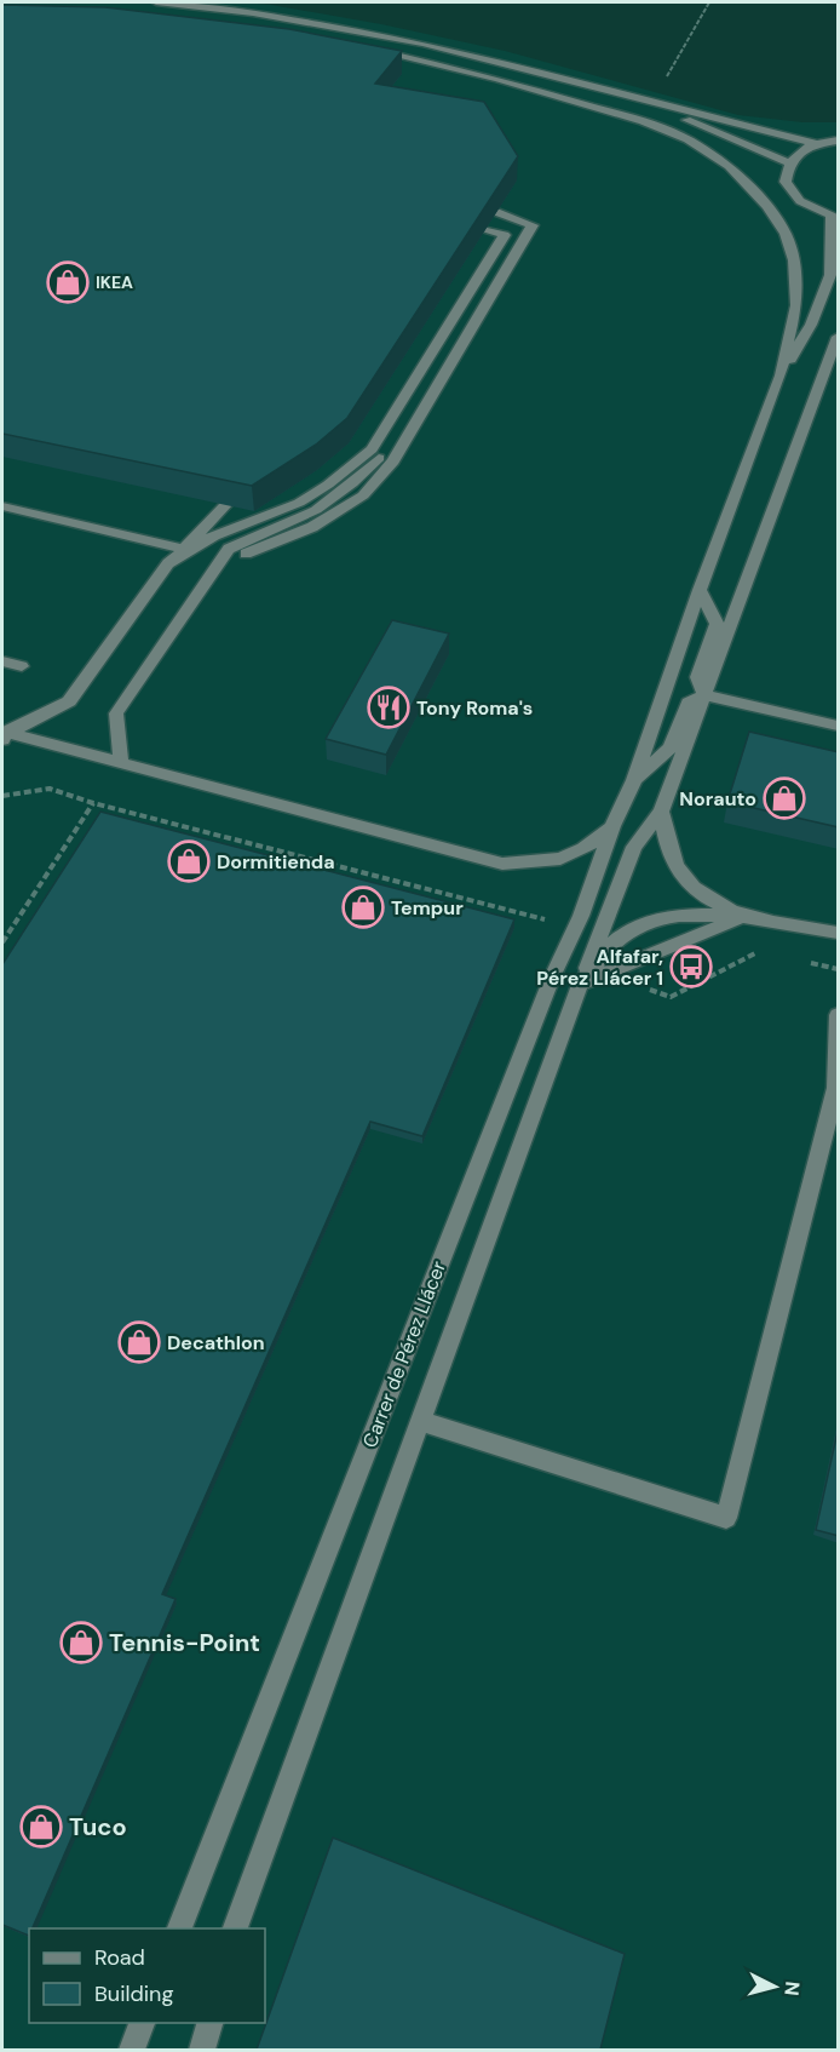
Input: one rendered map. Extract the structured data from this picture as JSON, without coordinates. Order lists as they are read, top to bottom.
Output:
{
  "streets": {
    "street": ["Carrer de Pérez Llácer"]
  },
  "places": {
    "shop": [
      "IKEA",
      "Norauto",
      "Dormitienda",
      "Tempur",
      "Decathlon",
      "Tennis-Point",
      "Tuco"
    ],
    "restaurant": ["Tony Roma's"],
    "bus stop": ["Alfafar, Pérez Llácer 1"]
  },
  "legend": ["Road", "Building"],
  "north": "right"
}
